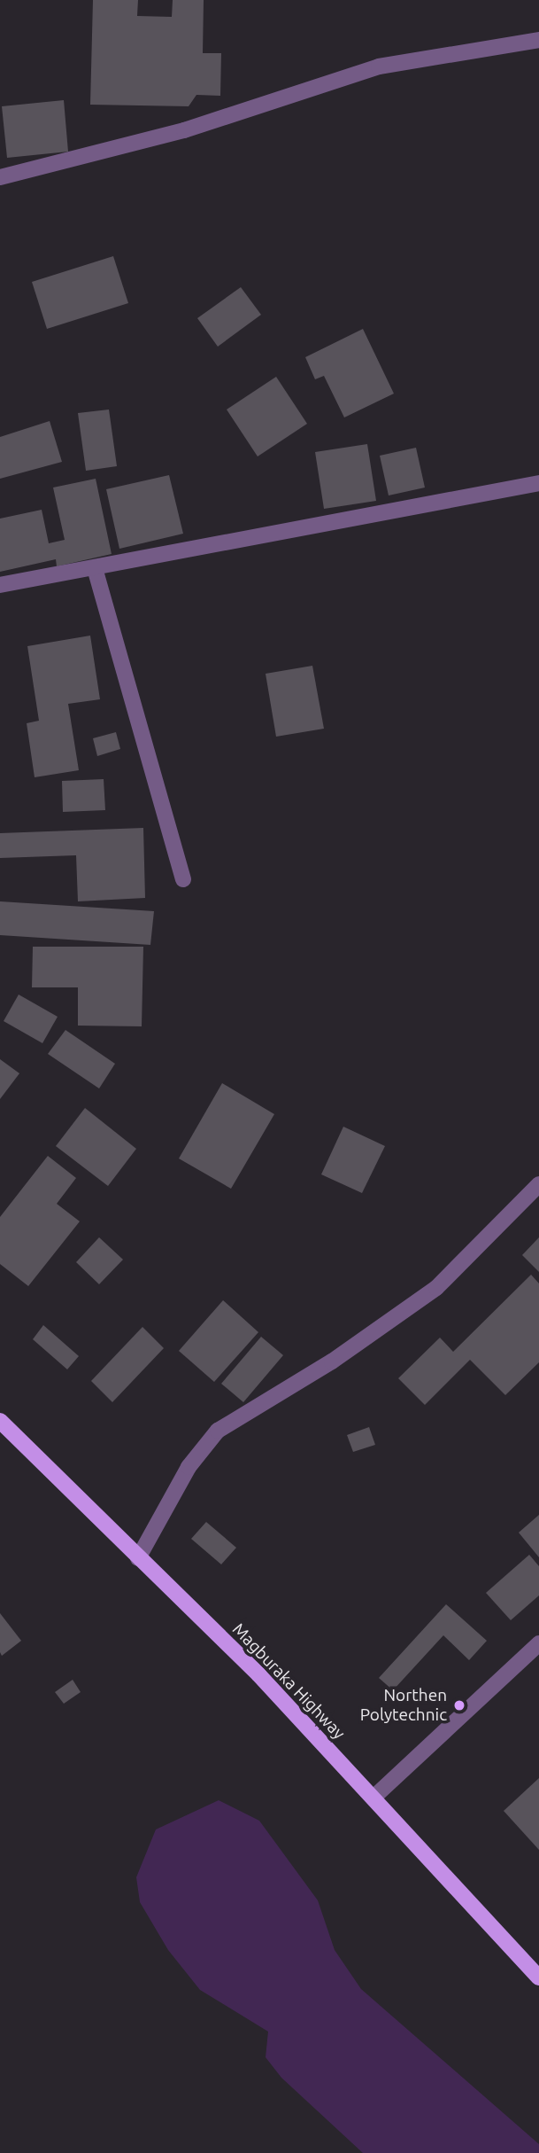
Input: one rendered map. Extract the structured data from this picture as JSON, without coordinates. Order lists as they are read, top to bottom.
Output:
{
  "streets": {
    "main road": ["Magburaka Highway"]
  },
  "places": ["Northen Polytechnic"]
}
